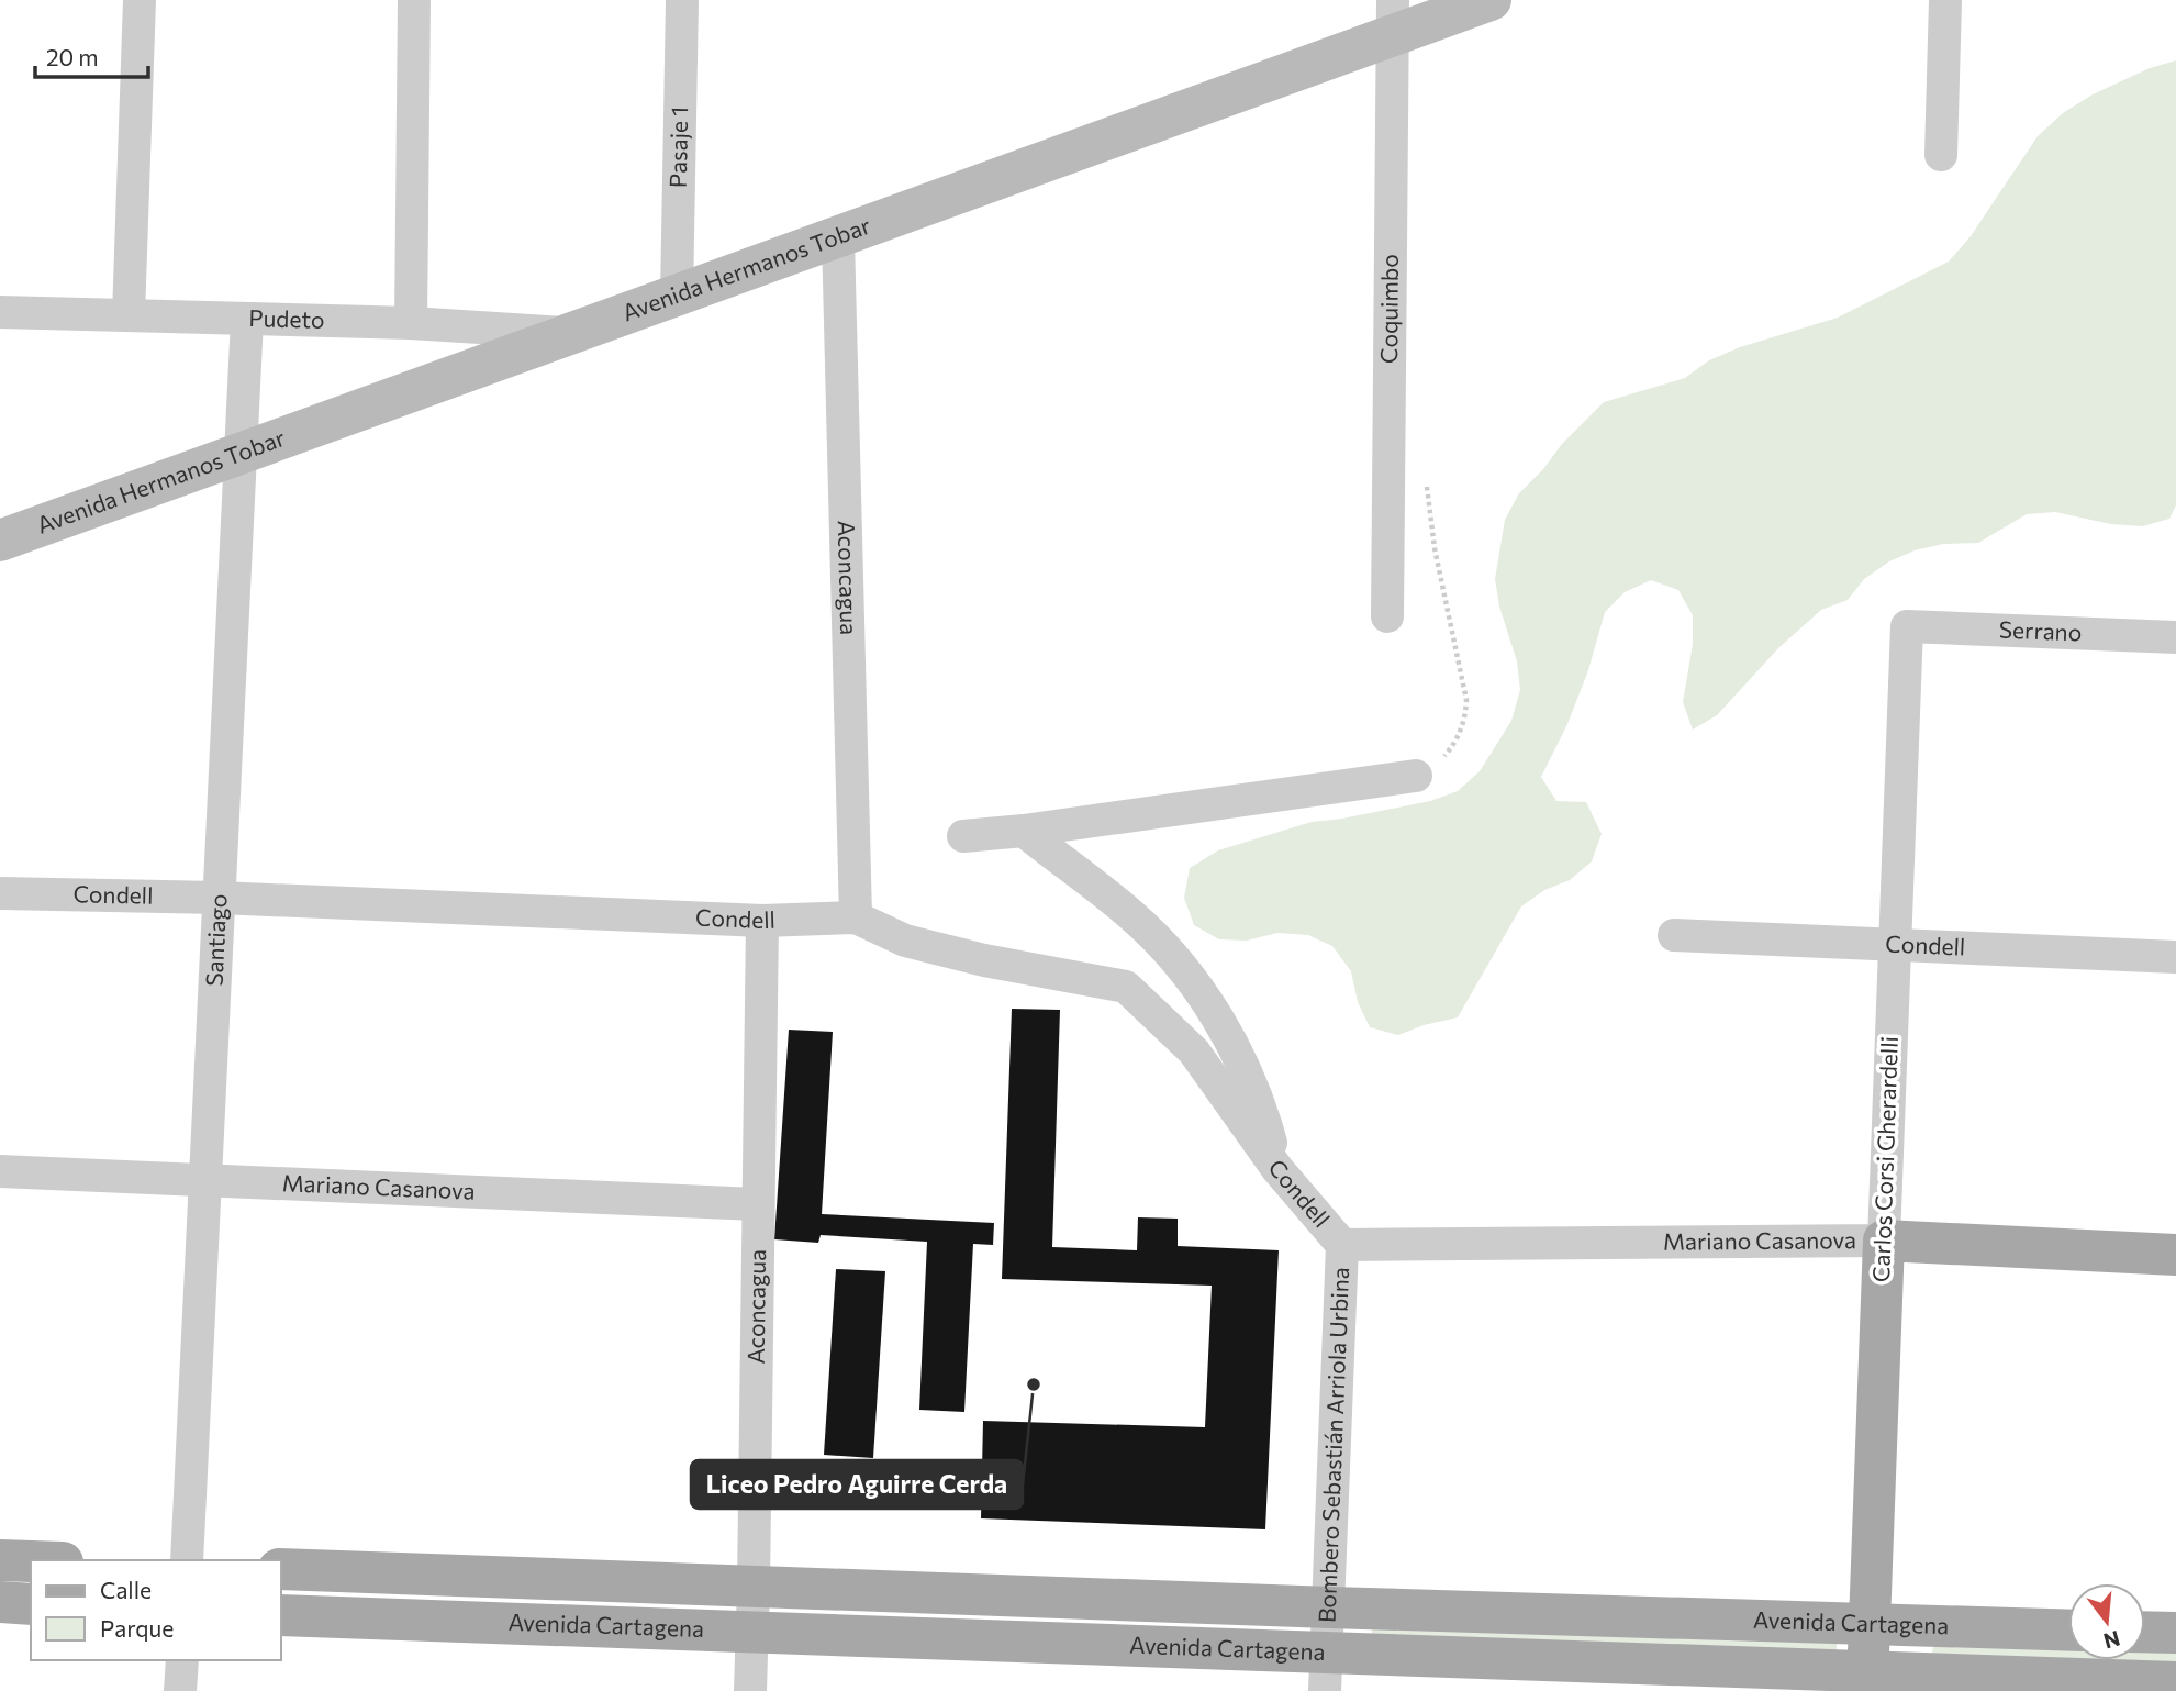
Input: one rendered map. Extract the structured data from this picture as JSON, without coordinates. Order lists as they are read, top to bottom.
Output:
{
  "streets": {
    "main road": ["Carlos Corsi Gherardelli", "Mariano Casanova", "Avenida Cartagena"],
    "street": [
      "Pasaje 1",
      "Avenida Hermanos Tobar",
      "Coquimbo",
      "Pudeto",
      "Aconcagua",
      "Serrano",
      "Condell",
      "Santiago",
      "Bombero Sebastián Arriola Urbina"
    ]
  },
  "crossings": [
    ["Pasaje 1", "Avenida Hermanos Tobar"],
    ["Avenida Hermanos Tobar", "Coquimbo"],
    ["Avenida Hermanos Tobar", "Pudeto"],
    ["Avenida Hermanos Tobar", "Aconcagua"],
    ["Avenida Hermanos Tobar", "Santiago"],
    ["Pudeto", "Santiago"],
    ["Aconcagua", "Condell"],
    ["Aconcagua", "Mariano Casanova"],
    ["Aconcagua", "Avenida Cartagena"],
    ["Serrano", "Carlos Corsi Gherardelli"],
    ["Condell", "Santiago"],
    ["Condell", "Carlos Corsi Gherardelli"],
    ["Condell", "Mariano Casanova"],
    ["Condell", "Bombero Sebastián Arriola Urbina"],
    ["Santiago", "Mariano Casanova"],
    ["Carlos Corsi Gherardelli", "Mariano Casanova"],
    ["Carlos Corsi Gherardelli", "Avenida Cartagena"],
    ["Mariano Casanova", "Bombero Sebastián Arriola Urbina"],
    ["Bombero Sebastián Arriola Urbina", "Avenida Cartagena"]
  ],
  "places": ["Liceo Pedro Aguirre Cerda"],
  "legend": ["Calle", "Parque"],
  "scale_bar": "20 m",
  "north": "bottom"
}
